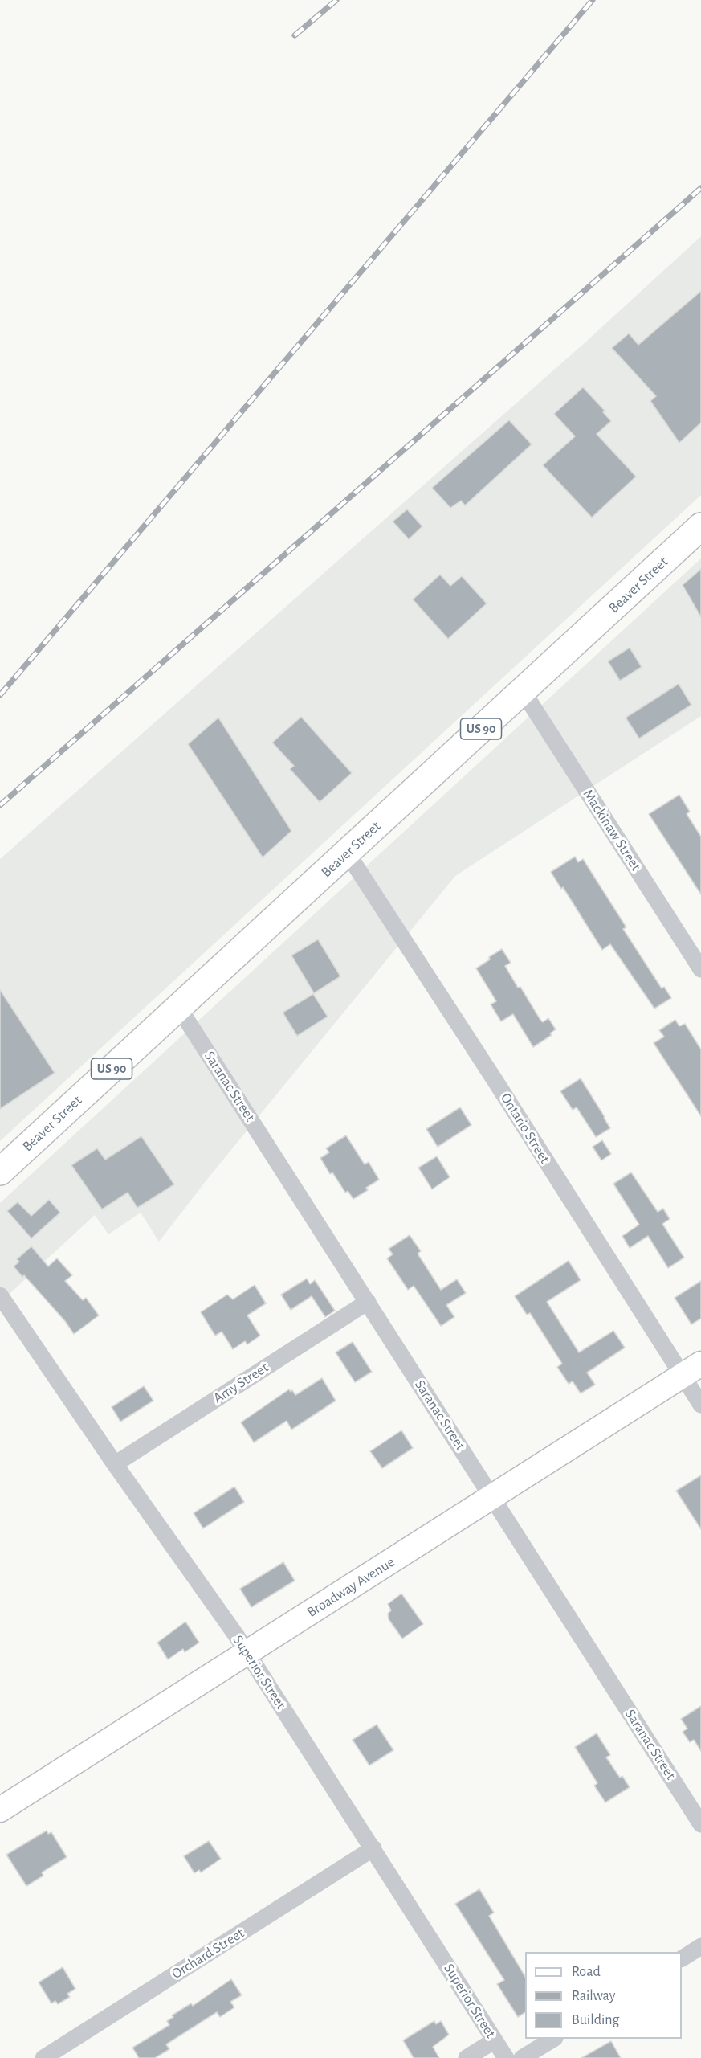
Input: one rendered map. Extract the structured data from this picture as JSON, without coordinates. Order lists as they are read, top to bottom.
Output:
{
  "streets": {
    "main road": ["Beaver Street", "US 90"],
    "street": [
      "Mackinaw Street",
      "Saranac Street",
      "Ontario Street",
      "Amy Street",
      "Broadway Avenue",
      "Superior Street",
      "Orchard Street"
    ]
  },
  "crossings": [
    ["Beaver Street", "Mackinaw Street"],
    ["Beaver Street", "Saranac Street"],
    ["Beaver Street", "Ontario Street"],
    ["Saranac Street", "Amy Street"],
    ["Saranac Street", "Broadway Avenue"],
    ["Ontario Street", "Broadway Avenue"],
    ["Amy Street", "Superior Street"],
    ["Broadway Avenue", "Superior Street"],
    ["Superior Street", "Orchard Street"]
  ],
  "legend": ["Road", "Railway", "Building"]
}
